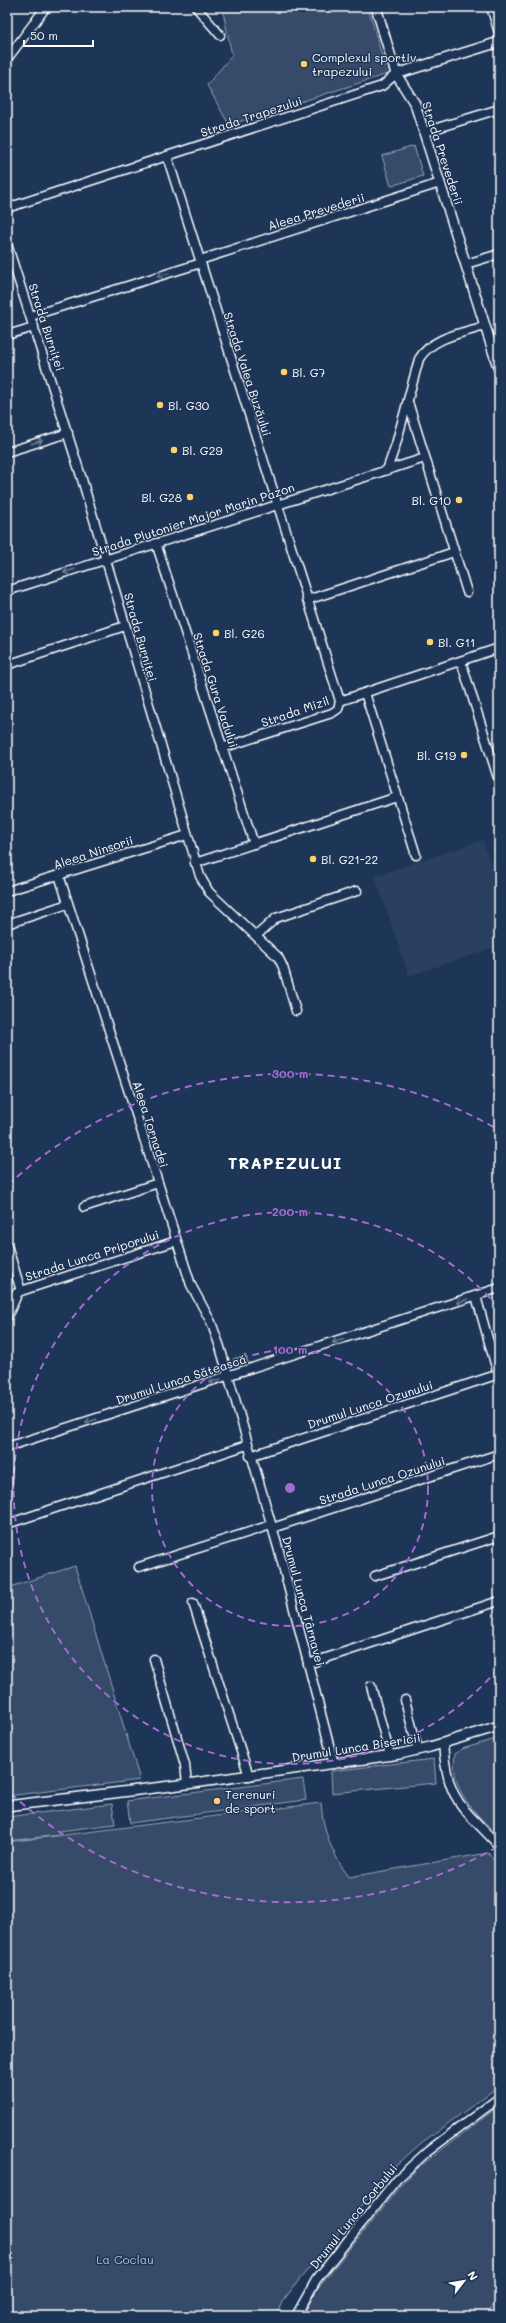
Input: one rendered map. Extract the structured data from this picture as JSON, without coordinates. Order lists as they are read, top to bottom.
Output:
{
  "streets": {
    "street": [
      "Strada Trapezului",
      "Strada Prevederii",
      "Aleea Prevederii",
      "Strada Burniței",
      "Strada Valea Buzăului",
      "Strada Plutonier Major Marin Pazon",
      "Strada Gura Vadului",
      "Strada Mizil",
      "Aleea Ninsorii",
      "Aleea Tornadei",
      "Strada Lunca Priporului",
      "Drumul Lunca Sătească",
      "Drumul Lunca Ozunului",
      "Strada Lunca Ozunului",
      "Drumul Lunca Târnavei",
      "Drumul Lunca Bisericii",
      "Drumul Lunca Corbului"
    ]
  },
  "crossings": [
    ["Strada Trapezului", "Strada Prevederii"],
    ["Strada Trapezului", "Strada Valea Buzăului"],
    ["Strada Prevederii", "Aleea Prevederii"],
    ["Aleea Prevederii", "Strada Burniței"],
    ["Aleea Prevederii", "Strada Valea Buzăului"],
    ["Strada Burniței", "Strada Plutonier Major Marin Pazon"],
    ["Strada Burniței", "Aleea Ninsorii"],
    ["Strada Valea Buzăului", "Strada Plutonier Major Marin Pazon"],
    ["Strada Valea Buzăului", "Strada Mizil"],
    ["Strada Plutonier Major Marin Pazon", "Strada Gura Vadului"],
    ["Strada Gura Vadului", "Strada Mizil"],
    ["Aleea Ninsorii", "Aleea Tornadei"],
    ["Aleea Tornadei", "Strada Lunca Priporului"],
    ["Aleea Tornadei", "Drumul Lunca Sătească"],
    ["Aleea Tornadei", "Drumul Lunca Târnavei"],
    ["Drumul Lunca Sătească", "Drumul Lunca Ozunului"],
    ["Drumul Lunca Sătească", "Drumul Lunca Târnavei"],
    ["Drumul Lunca Ozunului", "Drumul Lunca Târnavei"],
    ["Strada Lunca Ozunului", "Drumul Lunca Târnavei"],
    ["Drumul Lunca Târnavei", "Drumul Lunca Bisericii"]
  ],
  "one_way": ["Aleea Prevederii"],
  "districts": ["TRAPEZULUI"],
  "parks": ["La Coclau"],
  "places": [
    "Complexul sportiv trapezului",
    "Bl. G7",
    "Bl. G30",
    "Bl. G29",
    "Bl. G28",
    "Bl. G10",
    "Bl. G26",
    "Bl. G11",
    "Bl. G19",
    "Bl. G21-22",
    "Terenuri de sport"
  ],
  "scale_bar": "50 m",
  "north": "top right",
  "rings": ["300 m", "200 m", "100 m"]
}
